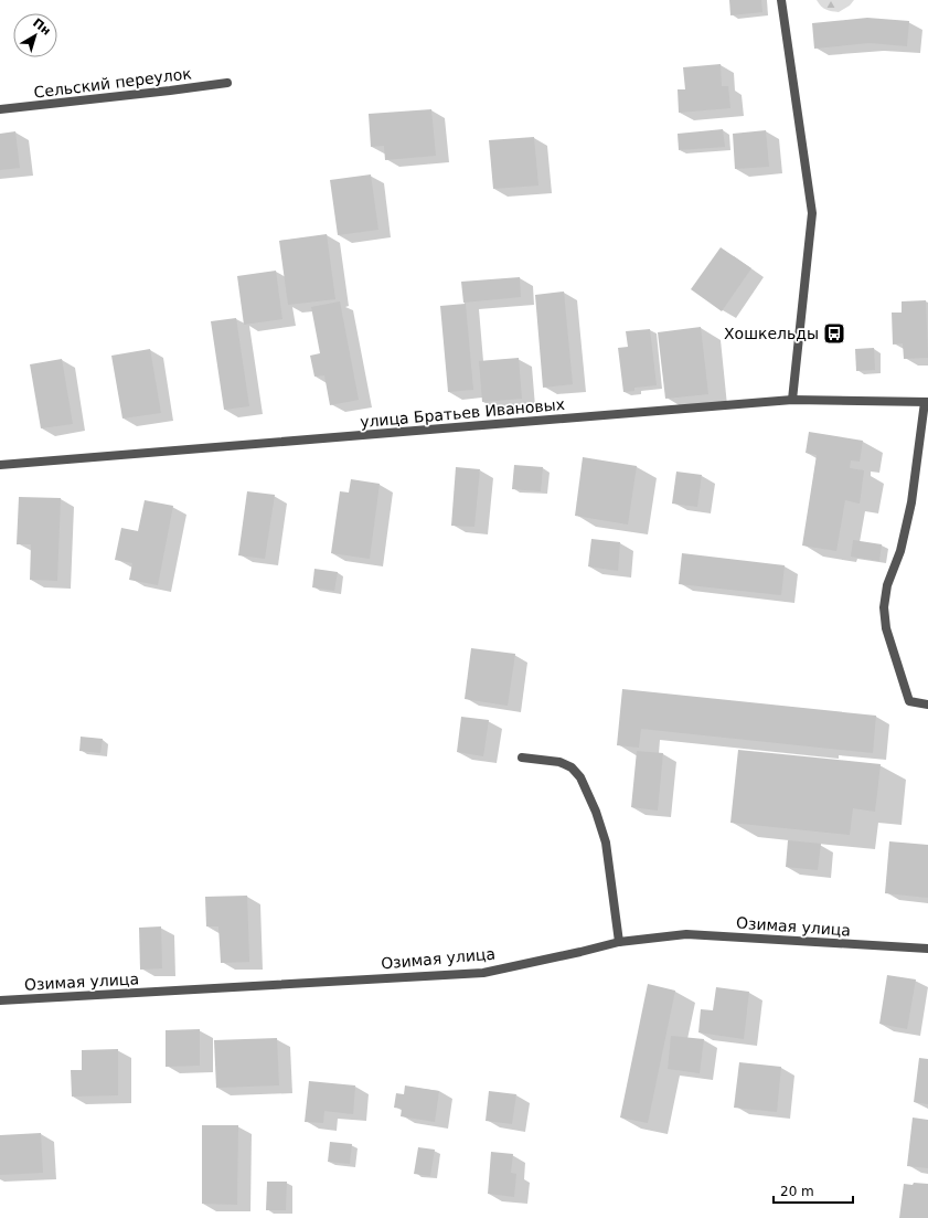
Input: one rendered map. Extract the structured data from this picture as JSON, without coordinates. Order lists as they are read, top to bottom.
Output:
{
  "streets": {
    "street": ["Сельский переулок", "улица Братьев Ивановых", "Озимая улица"]
  },
  "places": {
    "bus stop": ["Хошкельды"]
  },
  "scale_bar": "20 m",
  "north": "top right"
}
